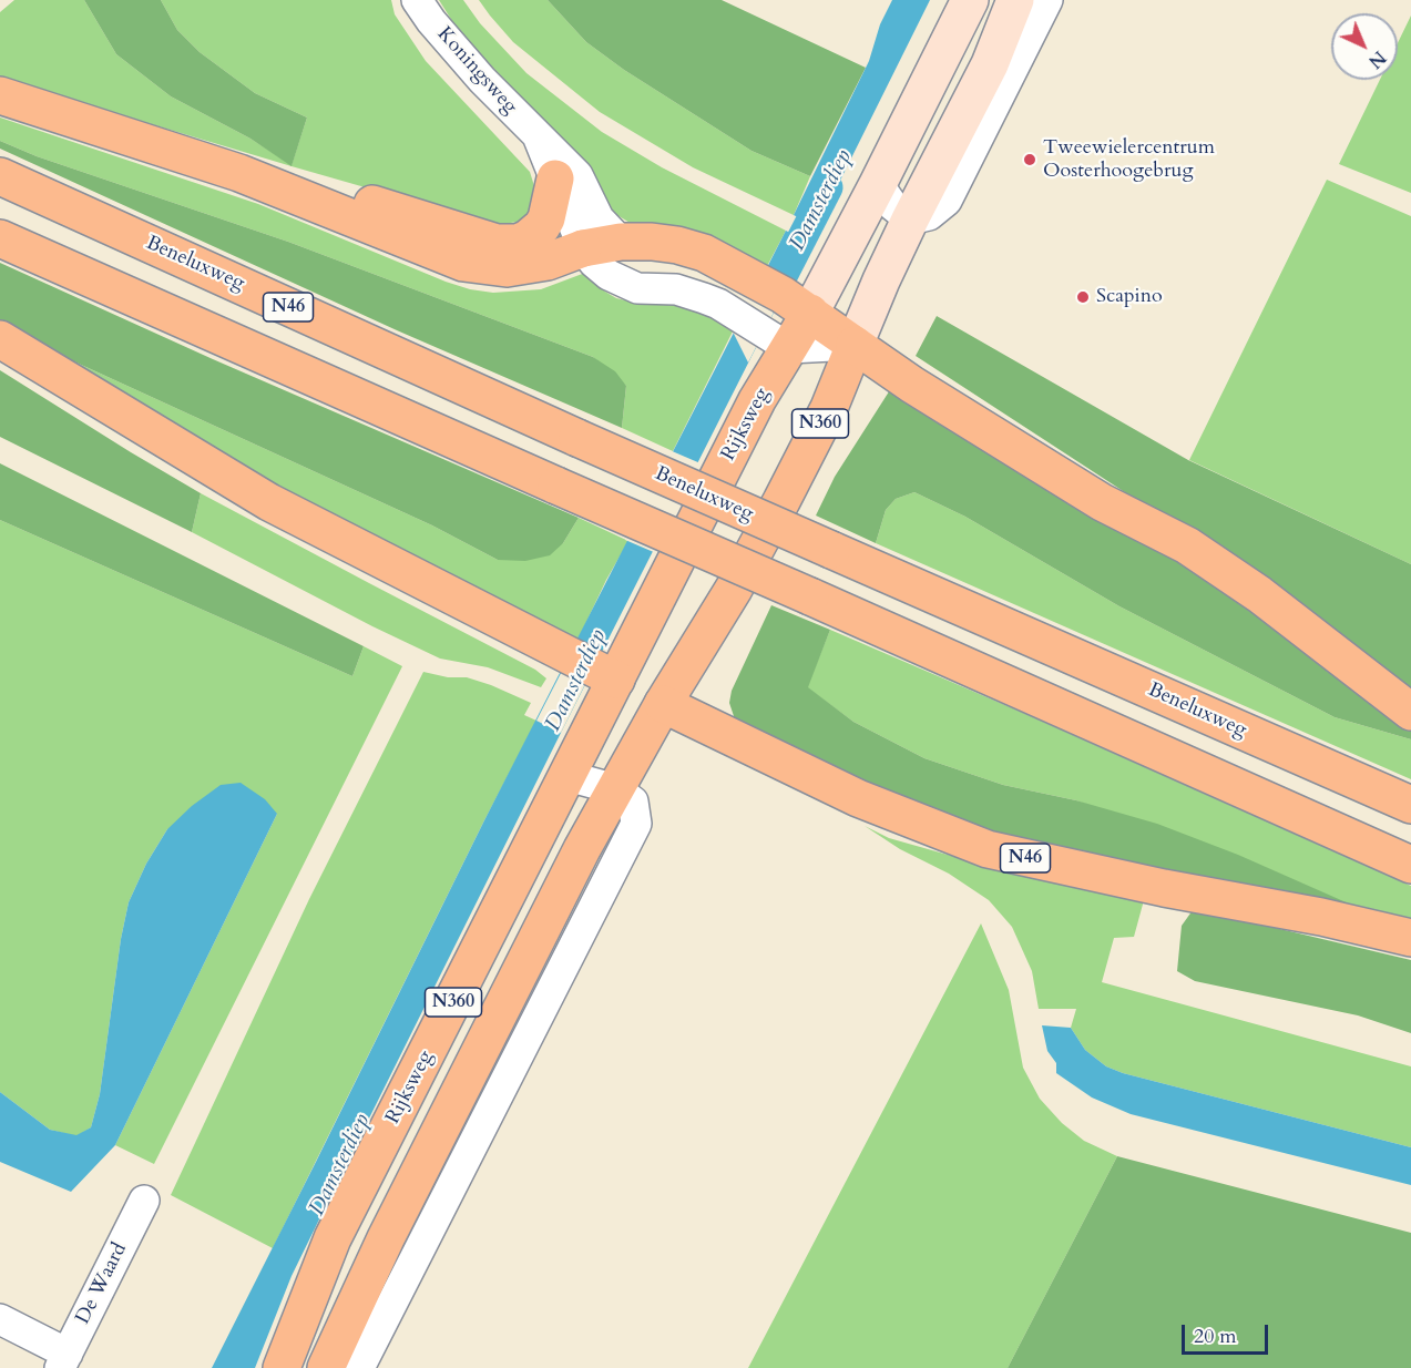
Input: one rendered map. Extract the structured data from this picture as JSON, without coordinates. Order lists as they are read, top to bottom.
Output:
{
  "streets": {
    "main road": [
      "Beneluxweg",
      "N46",
      "N360",
      "Rijksweg"
    ],
    "street": ["Koningsweg", "De Waard"]
  },
  "crossings": [
    ["N46", "N360"],
    ["N46", "Rijksweg"]
  ],
  "water": ["Damsterdiep"],
  "places": ["Tweewielercentrum Oosterhoogebrug", "Scapino"],
  "scale_bar": "20 m",
  "north": "bottom right"
}
